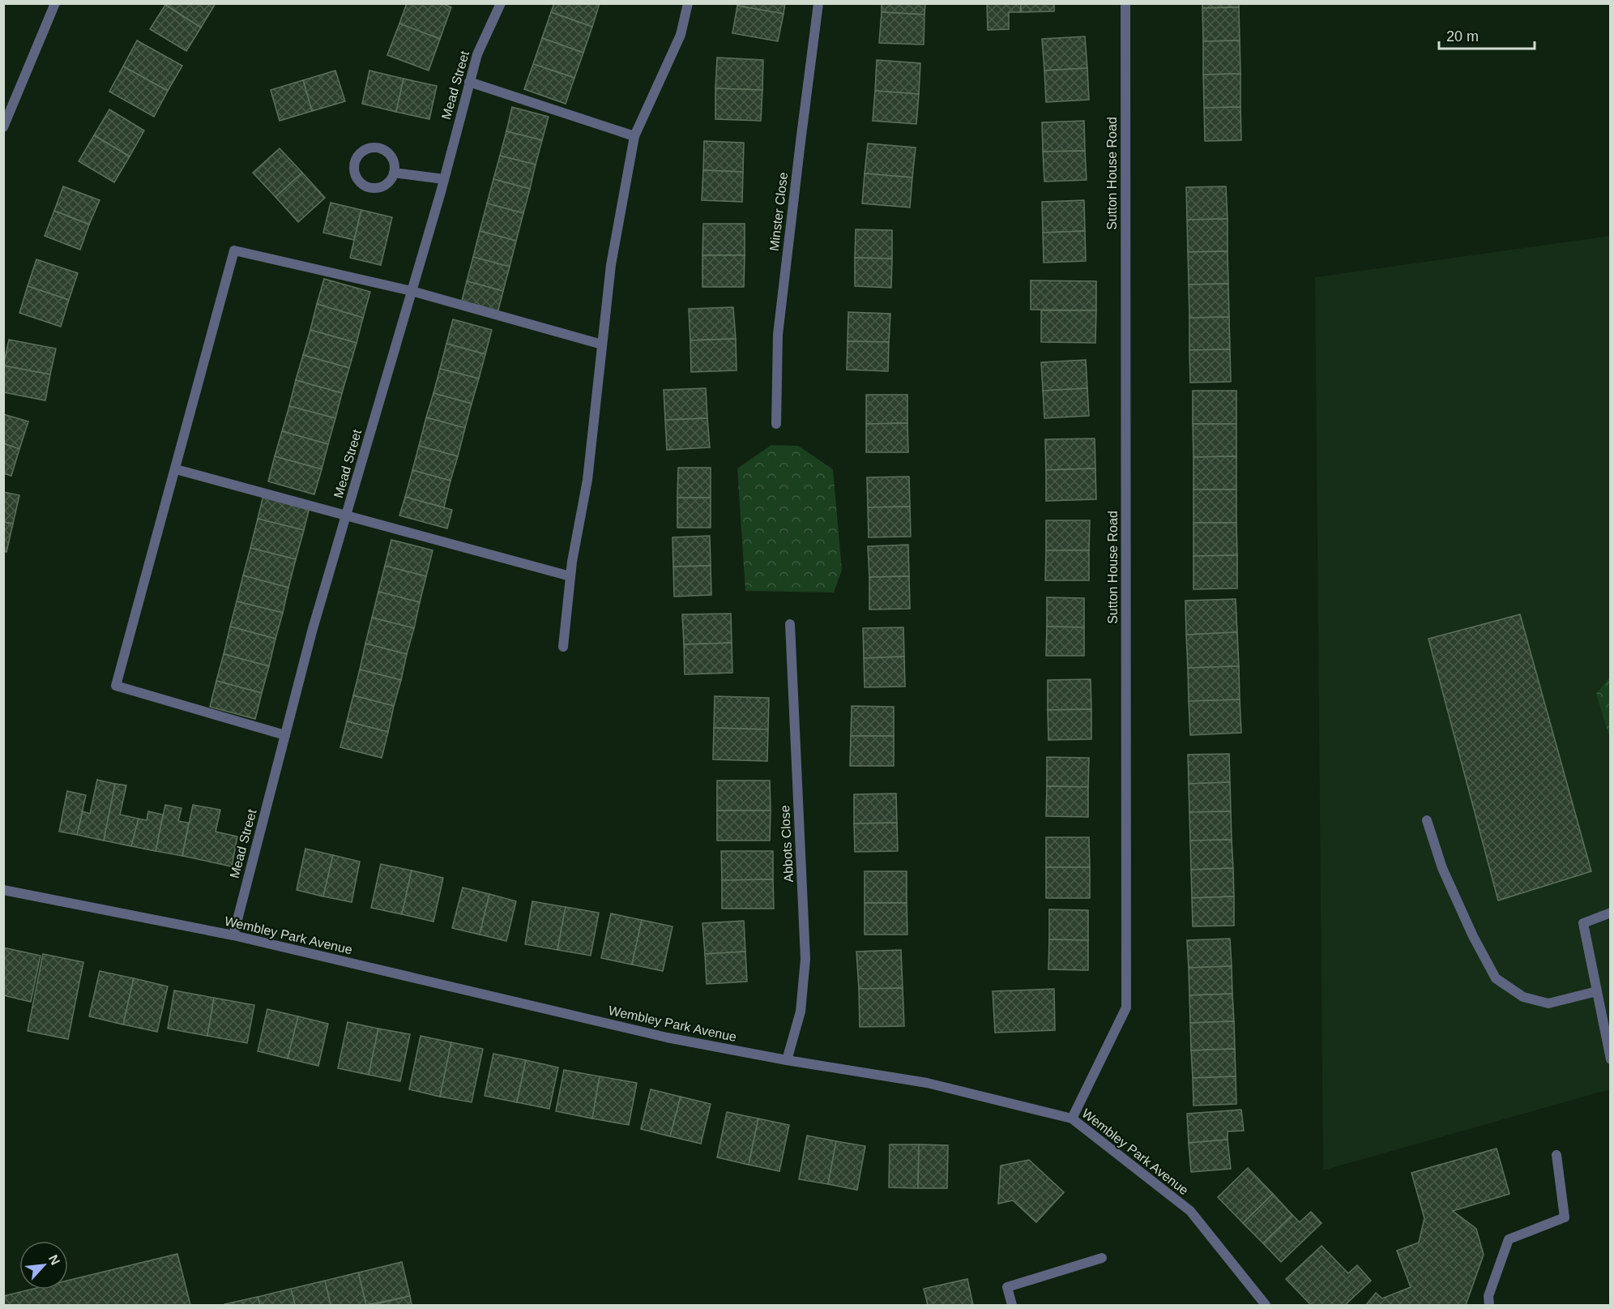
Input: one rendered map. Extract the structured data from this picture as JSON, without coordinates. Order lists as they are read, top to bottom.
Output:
{
  "streets": {
    "street": [
      "Mead Street",
      "Sutton House Road",
      "Minster Close",
      "Abbots Close",
      "Wembley Park Avenue"
    ]
  },
  "crossings": [
    ["Mead Street", "Wembley Park Avenue"],
    ["Sutton House Road", "Wembley Park Avenue"],
    ["Abbots Close", "Wembley Park Avenue"]
  ],
  "scale_bar": "20 m",
  "north": "top right"
}
